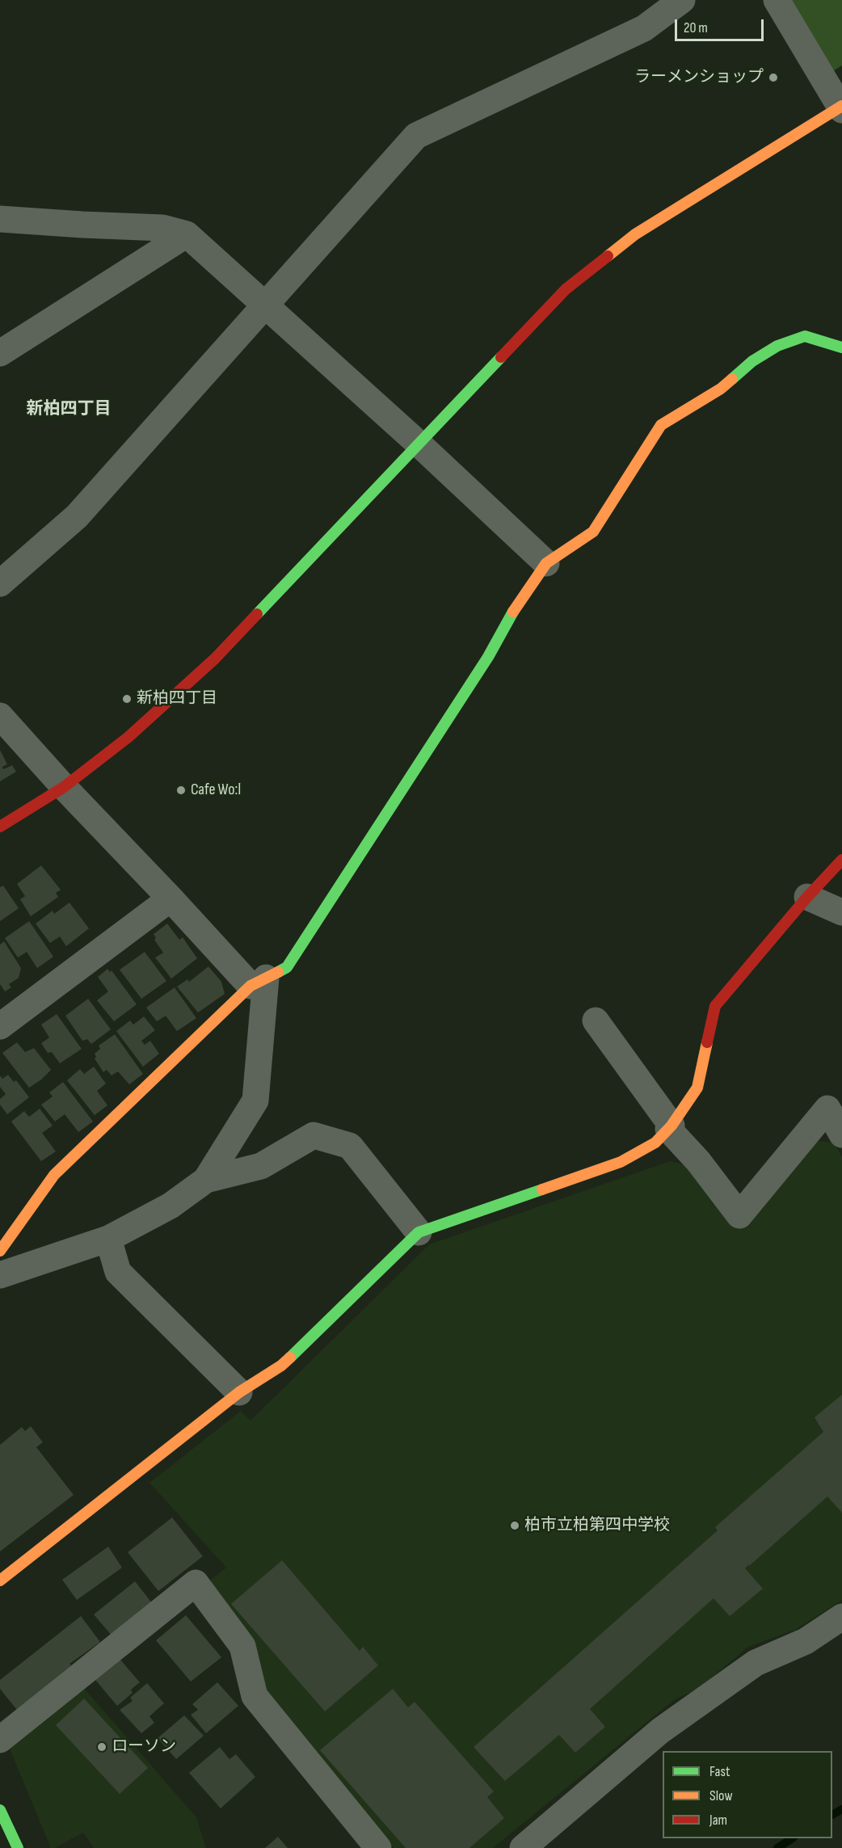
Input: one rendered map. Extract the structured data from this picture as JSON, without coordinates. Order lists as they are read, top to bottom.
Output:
{
  "districts": ["新柏四丁目"],
  "places": [
    "ラーメンショップ",
    "新柏四丁目",
    "Cafe Wo:l",
    "柏市立柏第四中学校",
    "ローソン"
  ],
  "legend": ["Fast", "Slow", "Jam"],
  "scale_bar": "20 m"
}
